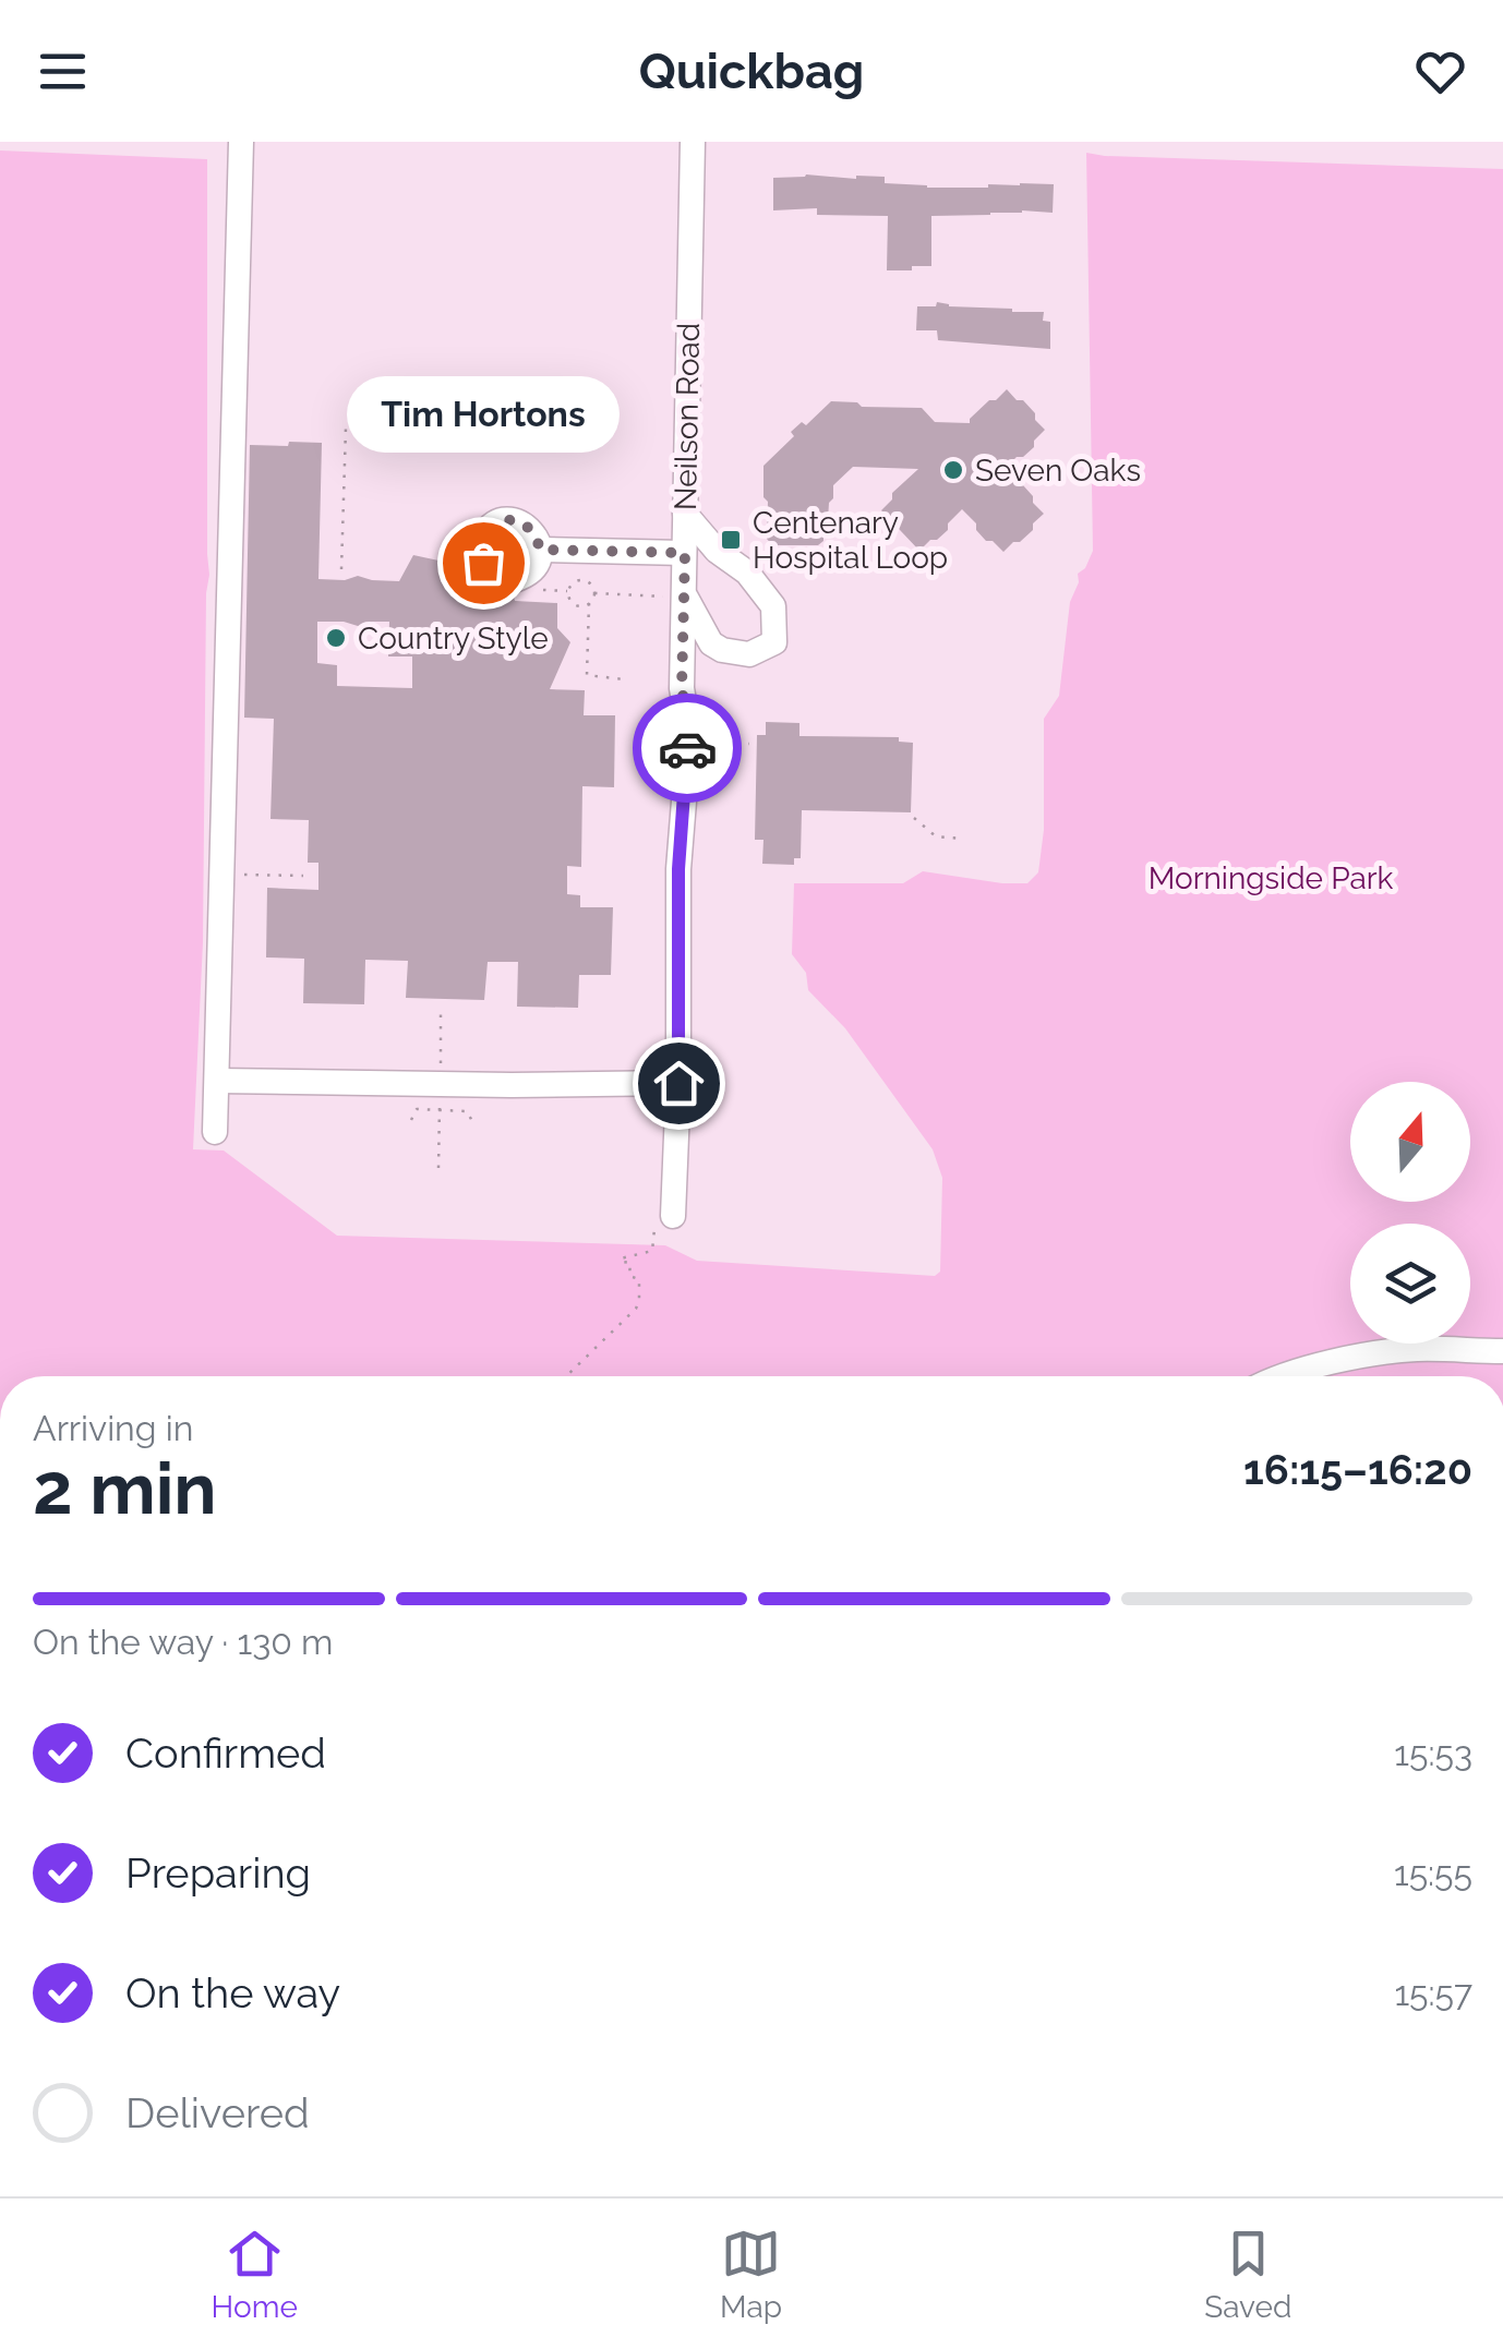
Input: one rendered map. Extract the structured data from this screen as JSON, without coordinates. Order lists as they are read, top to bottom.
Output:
{
  "streets": {
    "street": ["Neilson Road"]
  },
  "parks": ["Morningside Park"],
  "places": {
    "other": ["Seven Oaks", "Tim Hortons", "Country Style"],
    "transit": ["Centenary Hospital Loop"]
  },
  "north": "top",
  "page": {
    "header": "Quickbag",
    "bubble": "Tim Hortons",
    "heading": ["2 min", "Arriving in", "16:15–16:20"],
    "bar": "On the way · 130 m",
    "list": [
      ["Confirmed", "15:53"],
      ["Preparing", "15:55"],
      ["On the way", "15:57"],
      "Delivered"
    ],
    "tabs": ["Home", "Map", "Saved"]
  }
}
